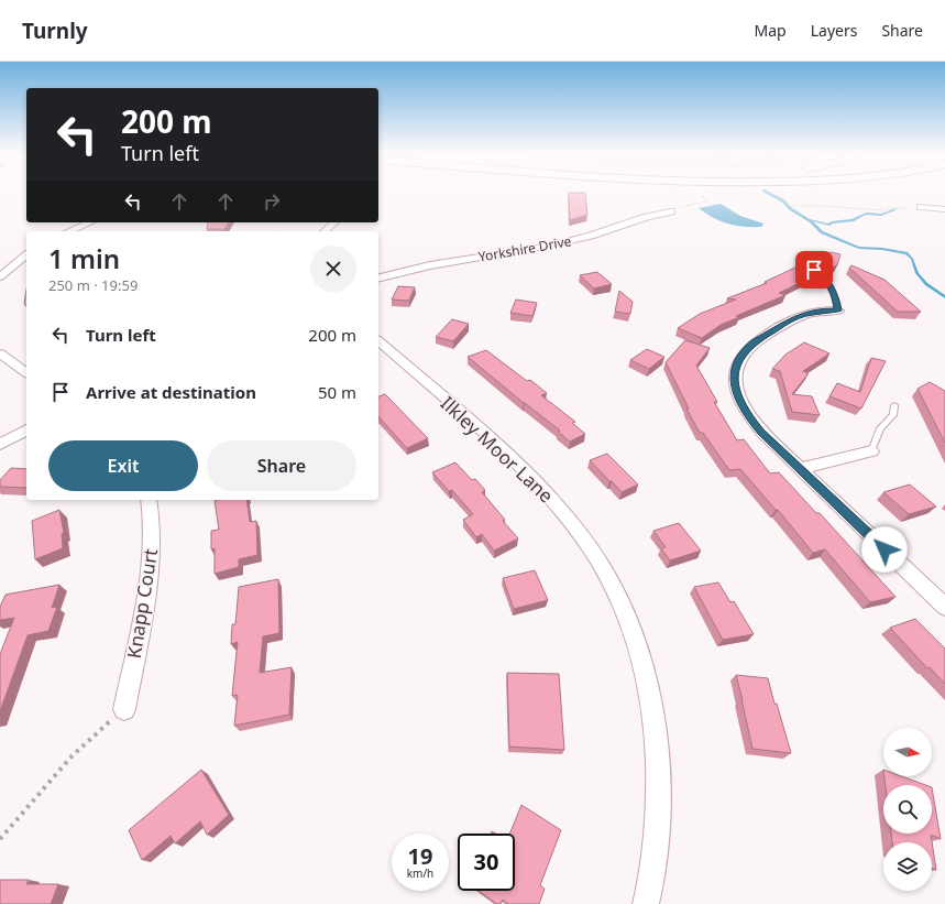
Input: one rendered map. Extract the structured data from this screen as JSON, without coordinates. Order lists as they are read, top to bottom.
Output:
{
  "streets": {
    "street": ["Yorkshire Drive", "Ilkley Moor Lane", "Knapp Court"]
  },
  "north": "right",
  "page": {
    "header": "Turnly",
    "nav": ["Map", "Layers", "Share"],
    "turn": ["200 m", "Turn left"],
    "heading": ["1 min", "250 m · 19:59"],
    "list": [
      {
        "name": "Turn left",
        "value": "200 m"
      },
      {
        "name": "Arrive at destination",
        "value": "50 m"
      }
    ],
    "buttons": ["Exit", "Share"],
    "speed": "19 km/h",
    "limit": "30"
  }
}
